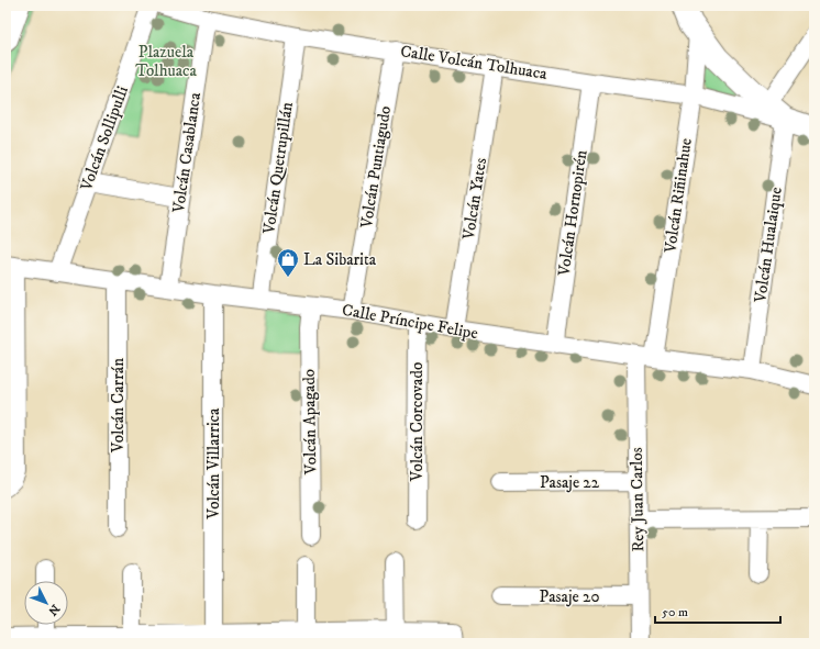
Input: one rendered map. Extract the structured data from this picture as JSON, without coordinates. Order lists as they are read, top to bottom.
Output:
{
  "streets": {
    "street": [
      "Calle Volcán Tolhuaca",
      "Volcán Sollipulli",
      "Volcán Casablanca",
      "Volcán Puntiagudo",
      "Volcán Quetrupillán",
      "Volcán Riñinahue",
      "Volcán Yates",
      "Volcán Hornopirén",
      "Volcán Hualaique",
      "Calle Príncipe Felipe",
      "Volcán Carrán",
      "Volcán Apagado",
      "Volcán Corcovado",
      "Volcán Villarrica",
      "Pasaje 22",
      "Rey Juan Carlos",
      "Pasaje 20"
    ]
  },
  "crossings": [
    ["Calle Volcán Tolhuaca", "Volcán Casablanca"],
    ["Calle Volcán Tolhuaca", "Volcán Puntiagudo"],
    ["Calle Volcán Tolhuaca", "Volcán Quetrupillán"],
    ["Calle Volcán Tolhuaca", "Volcán Riñinahue"],
    ["Calle Volcán Tolhuaca", "Volcán Yates"],
    ["Calle Volcán Tolhuaca", "Volcán Hornopirén"],
    ["Calle Volcán Tolhuaca", "Volcán Hualaique"],
    ["Volcán Sollipulli", "Calle Príncipe Felipe"],
    ["Volcán Casablanca", "Calle Príncipe Felipe"],
    ["Volcán Puntiagudo", "Calle Príncipe Felipe"],
    ["Volcán Quetrupillán", "Calle Príncipe Felipe"],
    ["Volcán Riñinahue", "Calle Príncipe Felipe"],
    ["Volcán Riñinahue", "Rey Juan Carlos"],
    ["Volcán Yates", "Calle Príncipe Felipe"],
    ["Volcán Hornopirén", "Calle Príncipe Felipe"],
    ["Volcán Hualaique", "Calle Príncipe Felipe"],
    ["Calle Príncipe Felipe", "Volcán Carrán"],
    ["Calle Príncipe Felipe", "Volcán Apagado"],
    ["Calle Príncipe Felipe", "Volcán Corcovado"],
    ["Calle Príncipe Felipe", "Volcán Villarrica"],
    ["Calle Príncipe Felipe", "Rey Juan Carlos"],
    ["Pasaje 22", "Rey Juan Carlos"],
    ["Rey Juan Carlos", "Pasaje 20"]
  ],
  "parks": ["Plazuela Tolhuaca"],
  "places": {
    "shop": ["La Sibarita"]
  },
  "scale_bar": "50 m",
  "north": "bottom right"
}
